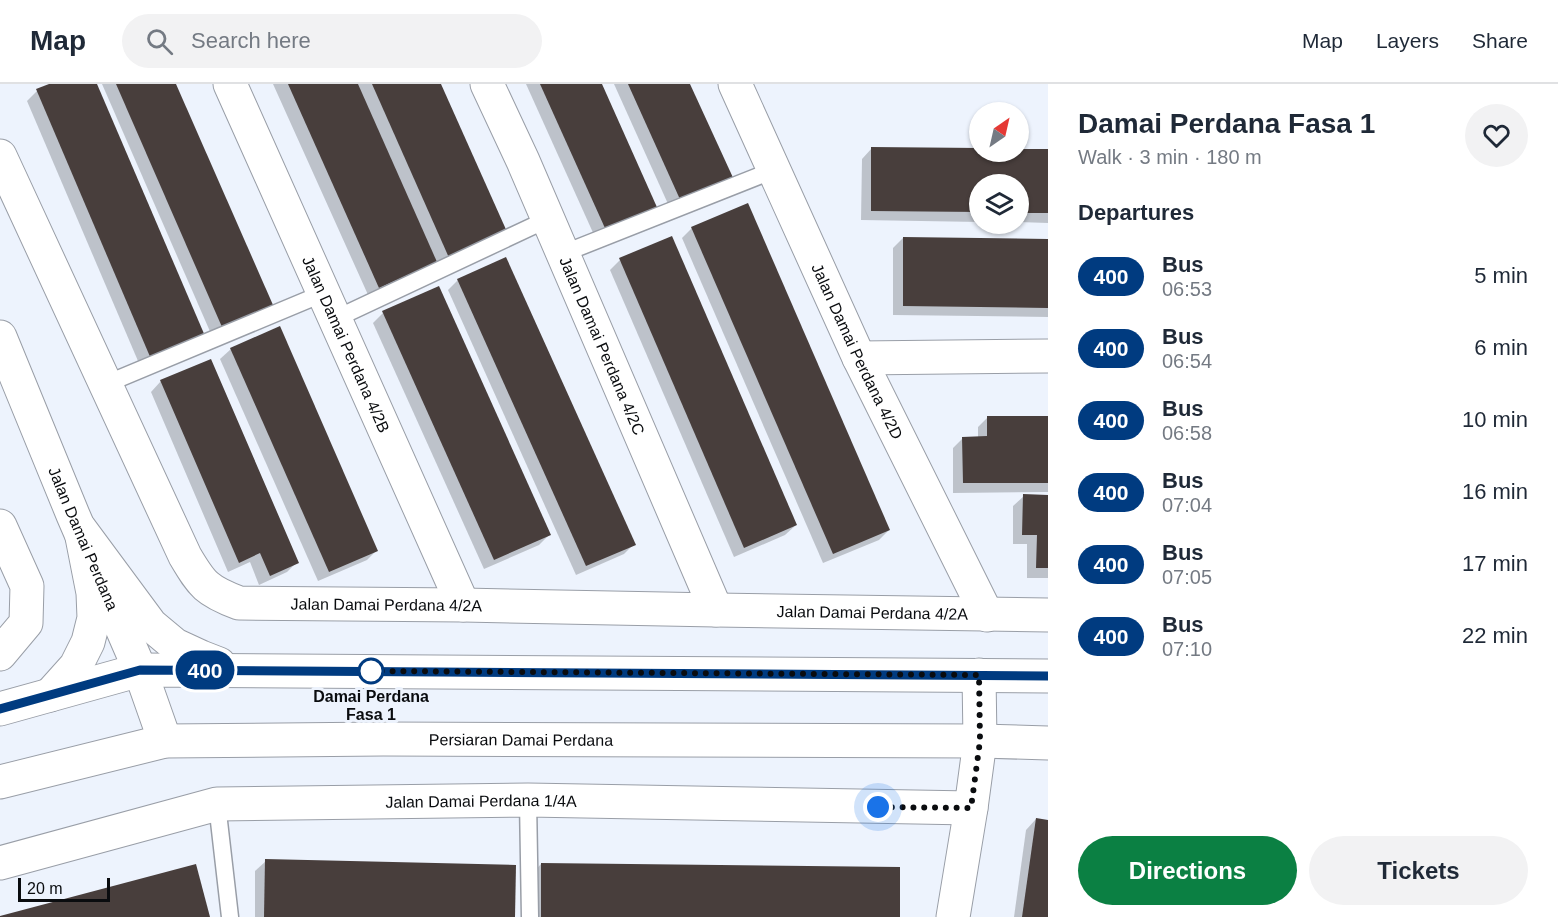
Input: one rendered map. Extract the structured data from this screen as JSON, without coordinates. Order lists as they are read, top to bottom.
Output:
{
  "streets": {
    "street": [
      "Jalan Damai Perdana 4/2B",
      "Jalan Damai Perdana 4/2C",
      "Jalan Damai Perdana 4/2D",
      "Jalan Damai Perdana",
      "Jalan Damai Perdana 4/2A",
      "Persiaran Damai Perdana",
      "Jalan Damai Perdana 1/4A"
    ]
  },
  "crossings": [
    ["Jalan Damai Perdana 4/2B", "Jalan Damai Perdana 4/2A"],
    ["Jalan Damai Perdana 4/2C", "Jalan Damai Perdana 4/2A"],
    ["Jalan Damai Perdana 4/2D", "Jalan Damai Perdana 4/2A"],
    ["Jalan Damai Perdana", "Persiaran Damai Perdana"]
  ],
  "places": ["Damai Perdana Fasa 1"],
  "lines": ["bus line 400"],
  "scale_bar": "20 m",
  "north": "top right",
  "page": {
    "header": "Map",
    "search": "Search here",
    "nav": ["Map", "Layers", "Share"],
    "on_map": "400",
    "heading": [
      ["Damai Perdana Fasa 1", "Walk · 3 min · 180 m"],
      "Departures"
    ],
    "list": [
      {
        "mark": "400",
        "name": "Bus",
        "note": "06:53",
        "value": "5 min"
      },
      {
        "mark": "400",
        "name": "Bus",
        "note": "06:54",
        "value": "6 min"
      },
      {
        "mark": "400",
        "name": "Bus",
        "note": "06:58",
        "value": "10 min"
      },
      {
        "mark": "400",
        "name": "Bus",
        "note": "07:04",
        "value": "16 min"
      },
      {
        "mark": "400",
        "name": "Bus",
        "note": "07:05",
        "value": "17 min"
      },
      {
        "mark": "400",
        "name": "Bus",
        "note": "07:10",
        "value": "22 min"
      }
    ],
    "buttons": ["Directions", "Tickets"],
    "scale": "20 m"
  }
}
